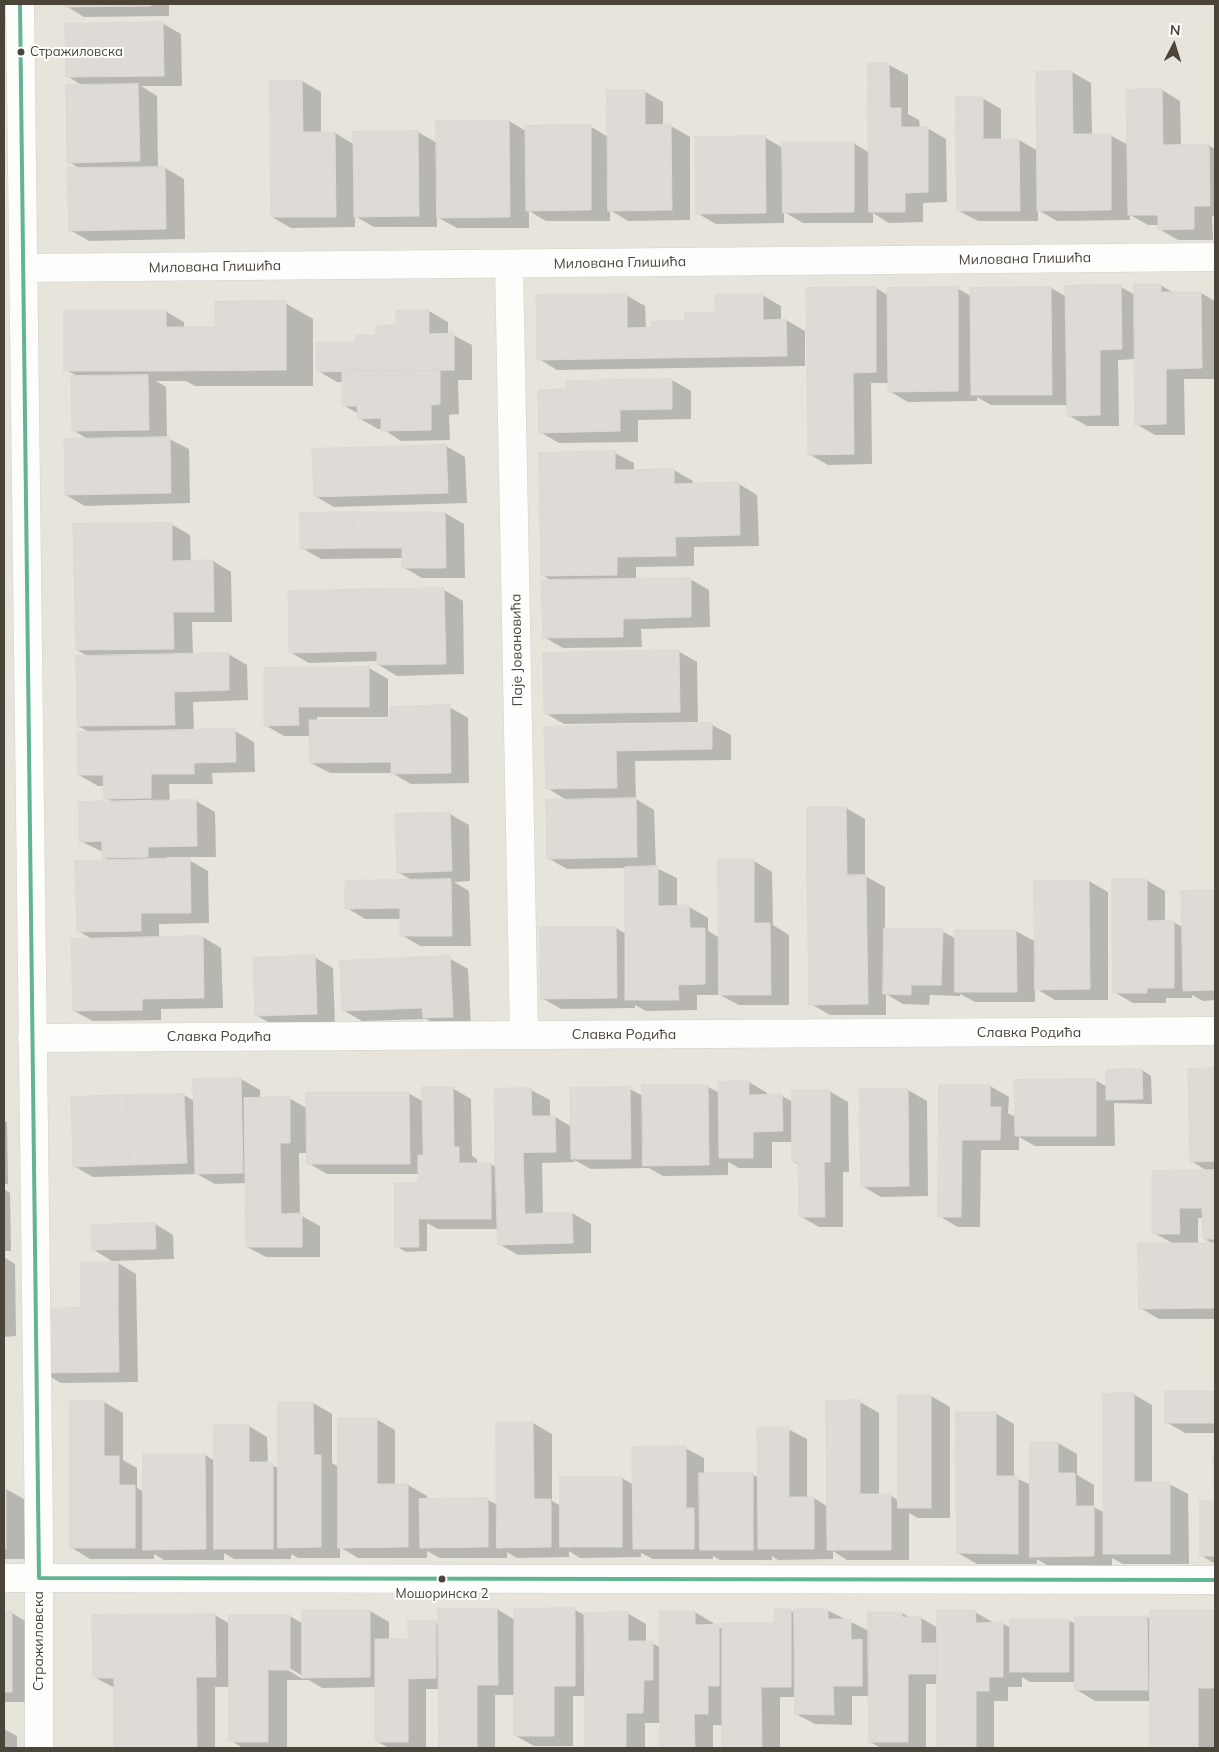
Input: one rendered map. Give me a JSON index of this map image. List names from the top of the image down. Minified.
{"streets":{"street":["Милована Глишића","Паје Јовановића","Славка Родића","Стражиловска"]},"crossings":[["Милована Глишића","Паје Јовановића"],["Милована Глишића","Стражиловска"],["Паје Јовановића","Славка Родића"],["Славка Родића","Стражиловска"]],"places":["Стражиловска","Мошоринска 2"],"north":"top"}
